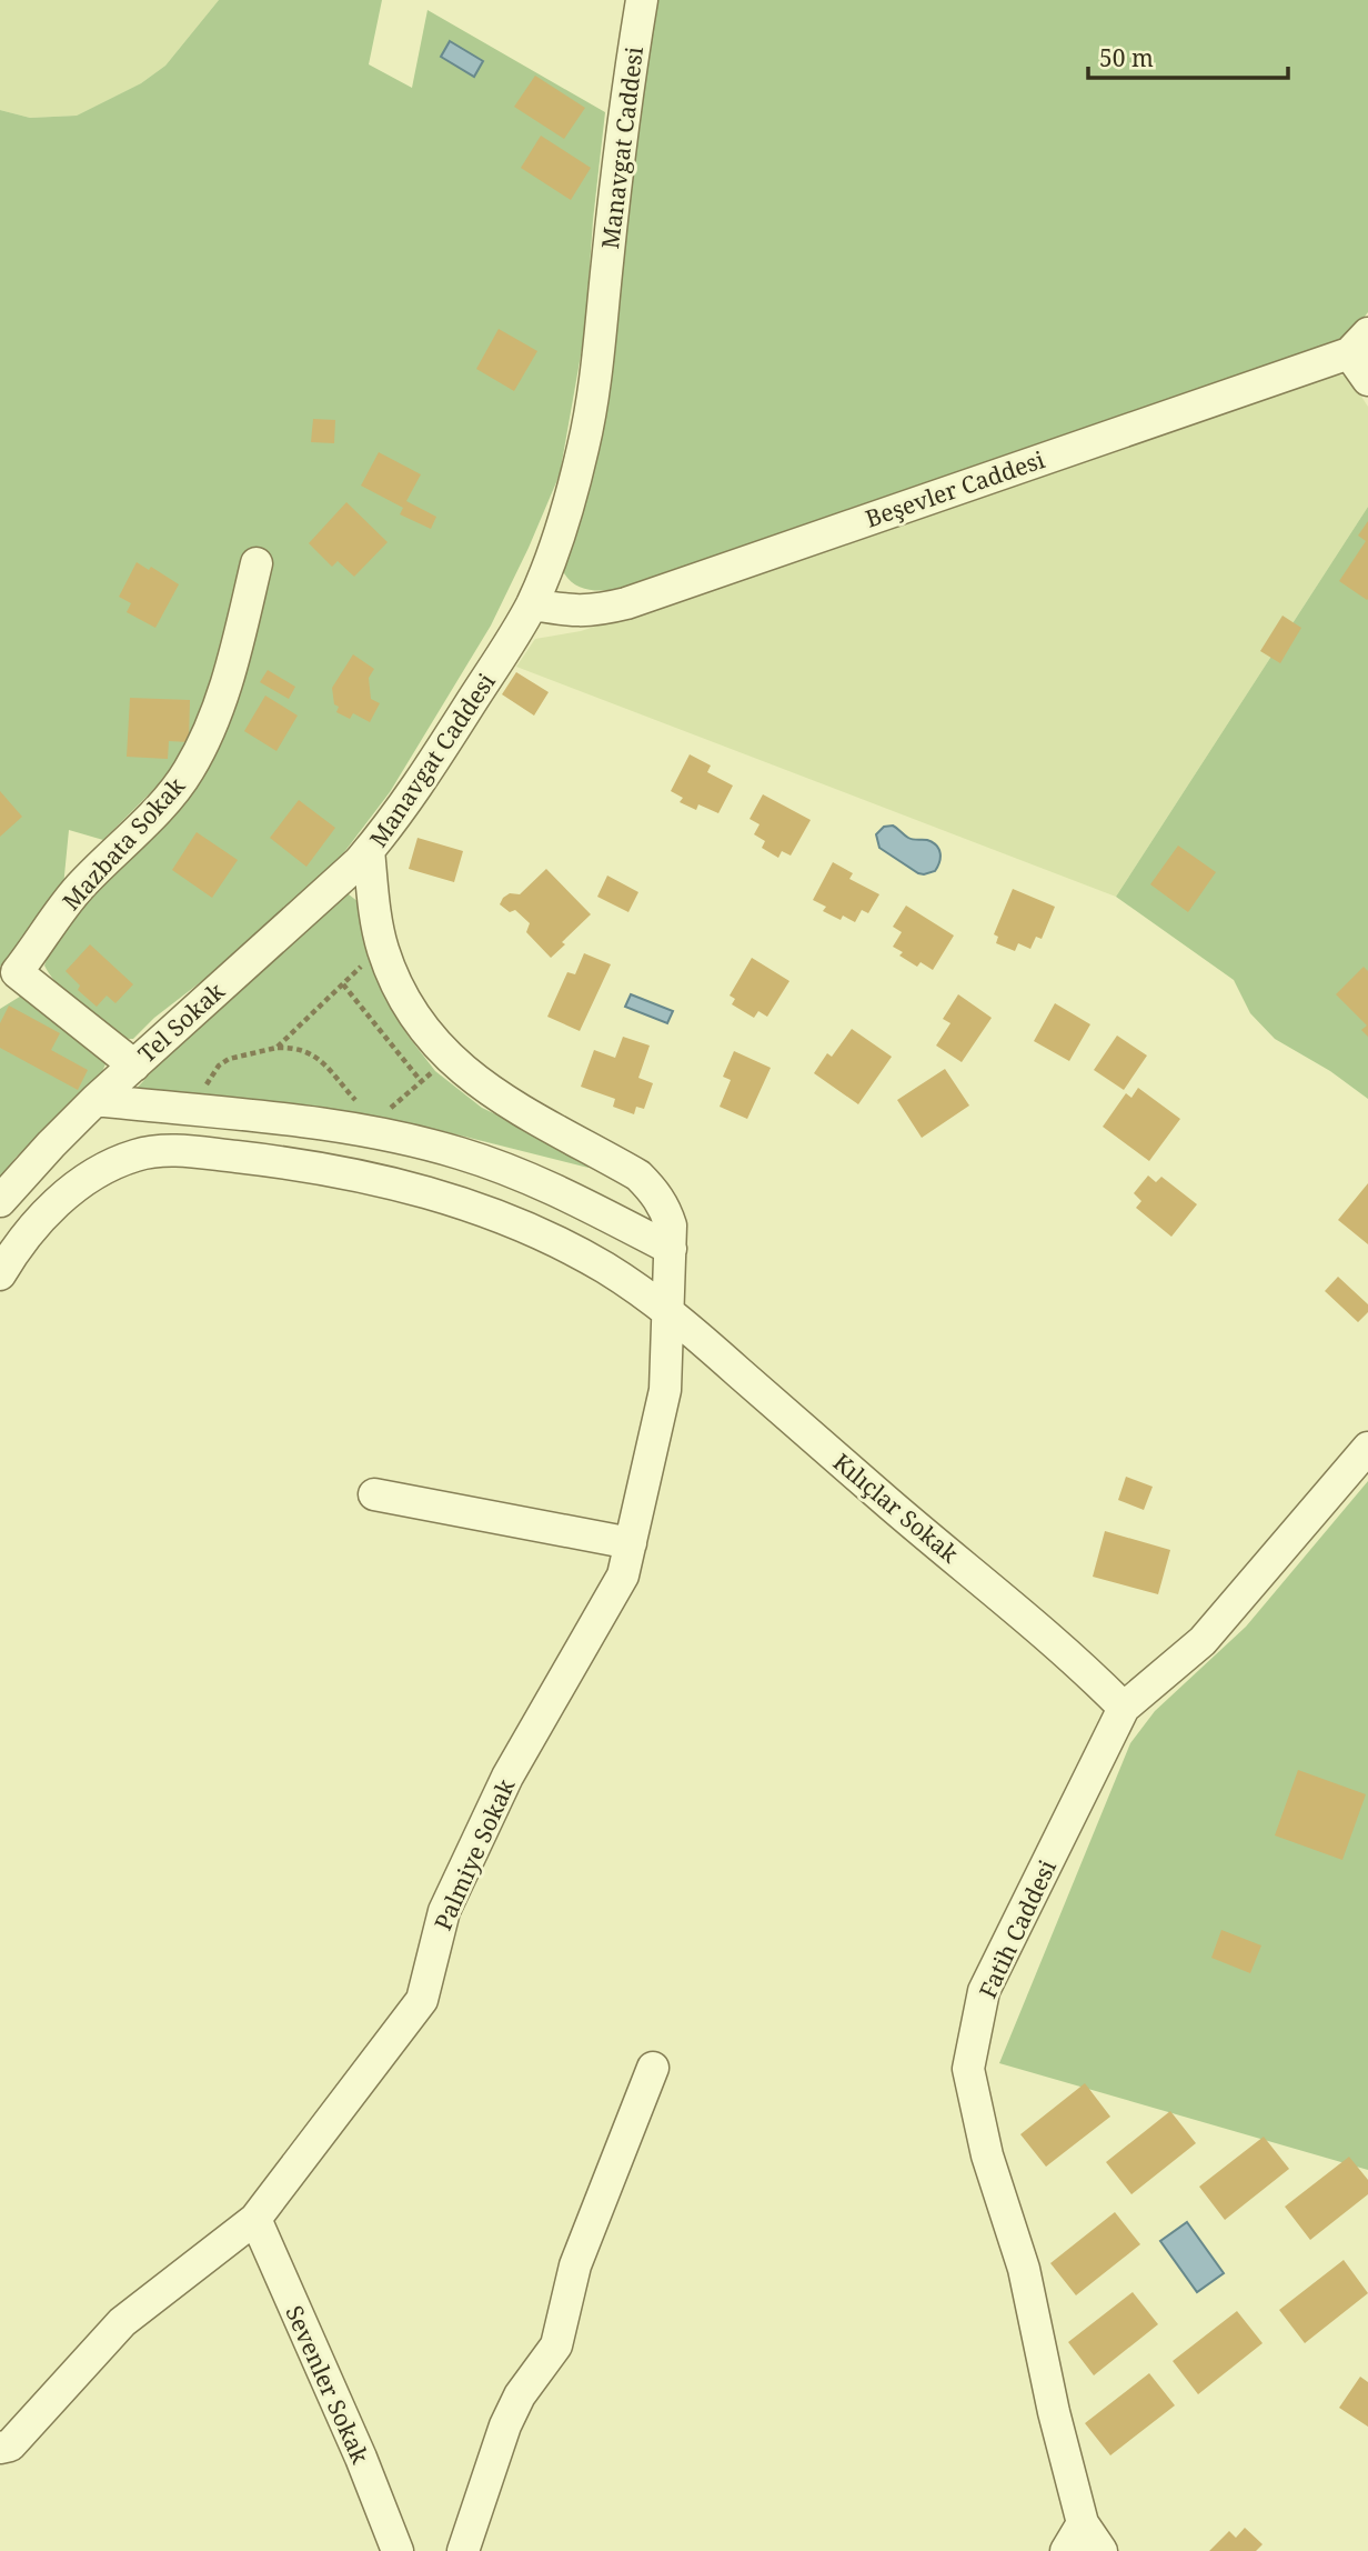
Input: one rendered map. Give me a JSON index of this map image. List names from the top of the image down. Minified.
{"streets":{"street":["Manavgat Caddesi","Beşevler Caddesi","Mazbata Sokak","Tel Sokak","Kılıçlar Sokak","Palmiye Sokak","Fatih Caddesi","Sevenler Sokak"]},"crossings":[["Manavgat Caddesi","Beşevler Caddesi"],["Manavgat Caddesi","Tel Sokak"],["Manavgat Caddesi","Kılıçlar Sokak"],["Manavgat Caddesi","Palmiye Sokak"],["Mazbata Sokak","Tel Sokak"],["Kılıçlar Sokak","Palmiye Sokak"],["Kılıçlar Sokak","Fatih Caddesi"],["Palmiye Sokak","Sevenler Sokak"]],"scale_bar":"50 m"}
